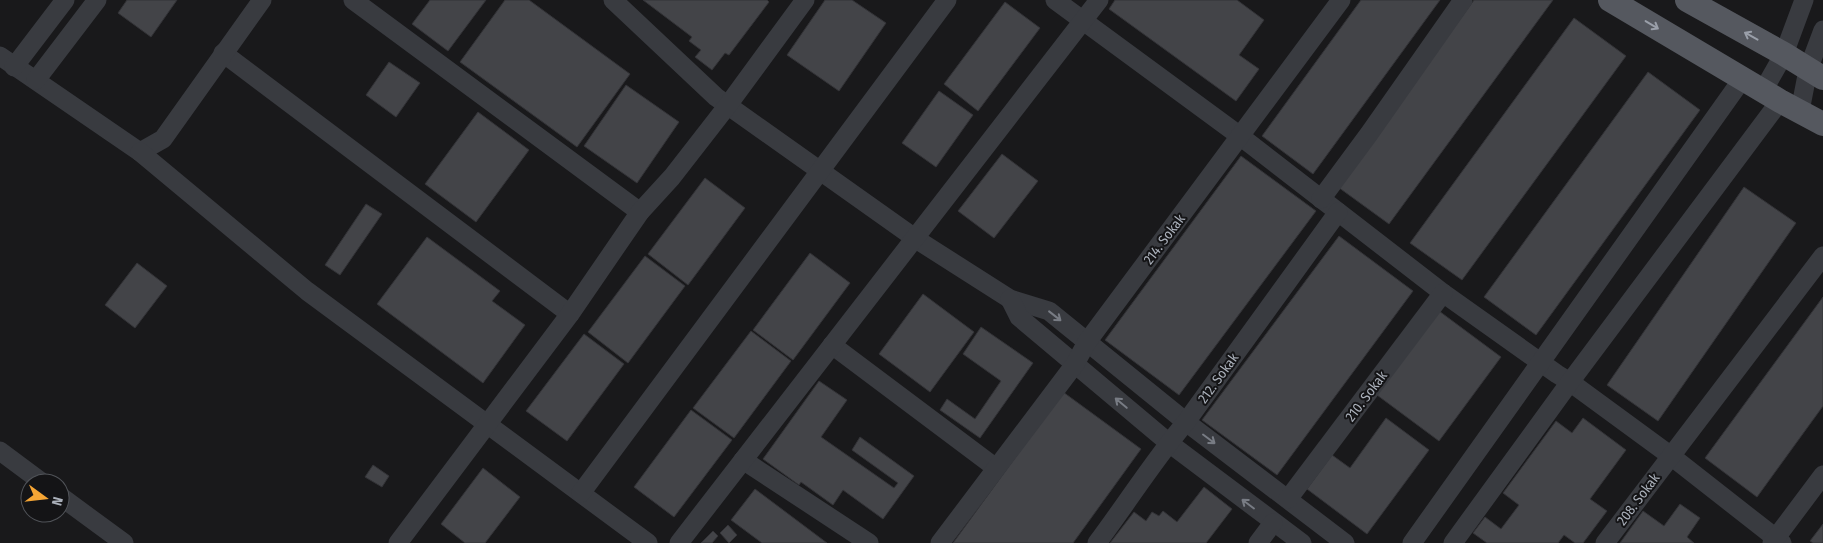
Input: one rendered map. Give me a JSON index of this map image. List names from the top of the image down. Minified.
{"streets":{"street":["214. Sokak","212. Sokak","210. Sokak","208. Sokak"]},"north":"right"}
